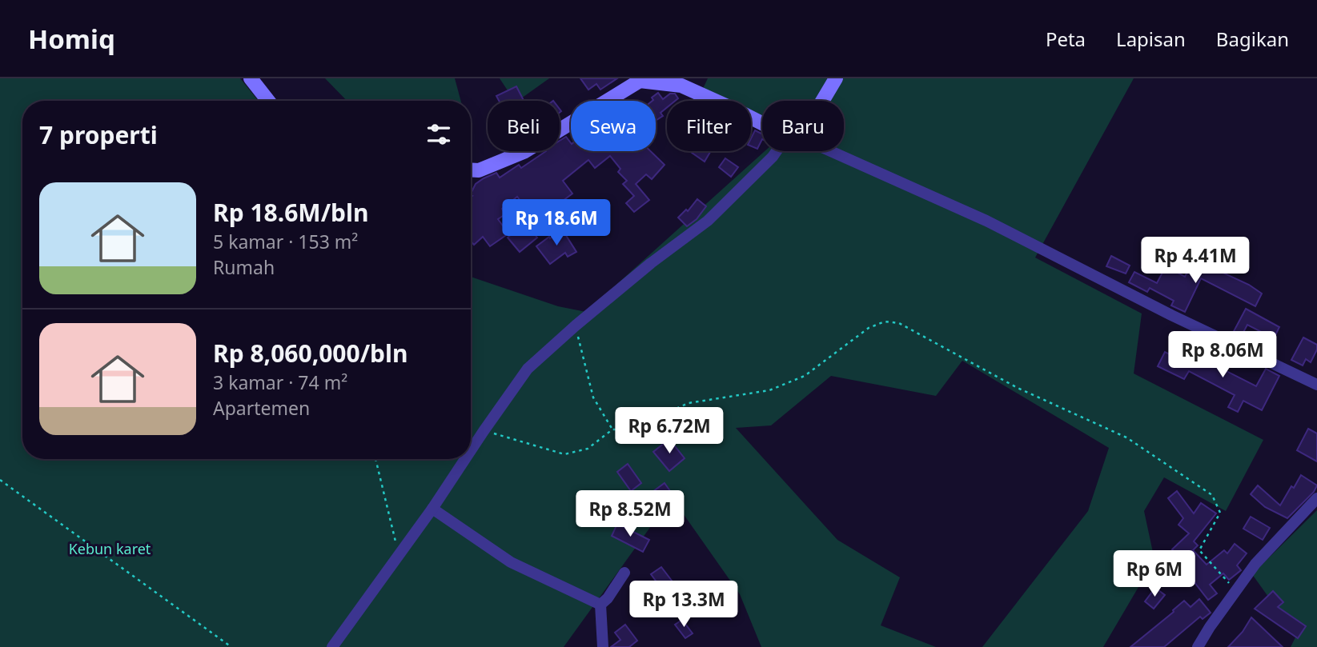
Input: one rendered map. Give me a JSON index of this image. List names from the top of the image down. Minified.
{"parks":["Kebun karet"],"page":{"header":"Homiq","nav":["Peta","Lapisan","Bagikan"],"chip":["Beli","Sewa","Filter","Baru"],"heading":"7 properti","list":[{"name":"Rp 18.6M/bln","note":"5 kamar · 153 m² · Rumah"},{"name":"Rp 8,060,000/bln","note":"3 kamar · 74 m² · Apartemen"}],"price":["Rp 18.6M","Rp 4.41M","Rp 8.06M","Rp 6.72M","Rp 8.52M","Rp 6M","Rp 13.3M"]}}
